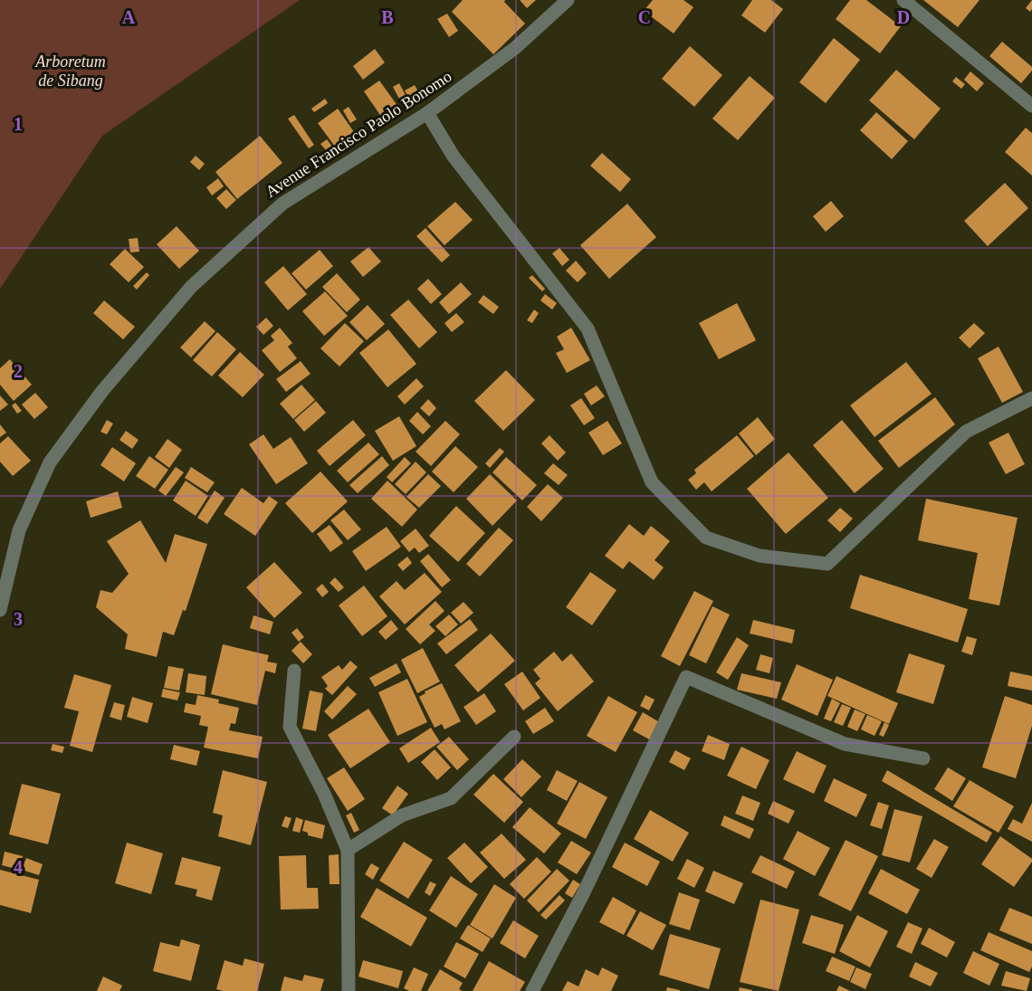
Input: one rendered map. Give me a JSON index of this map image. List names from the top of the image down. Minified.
{"streets":{"street":["Avenue Francisco Paolo Bonomo"]},"parks":["Arboretum de Sibang"],"grid":{"columns":["A","B","C","D"],"rows":["1","2","3","4"]}}
